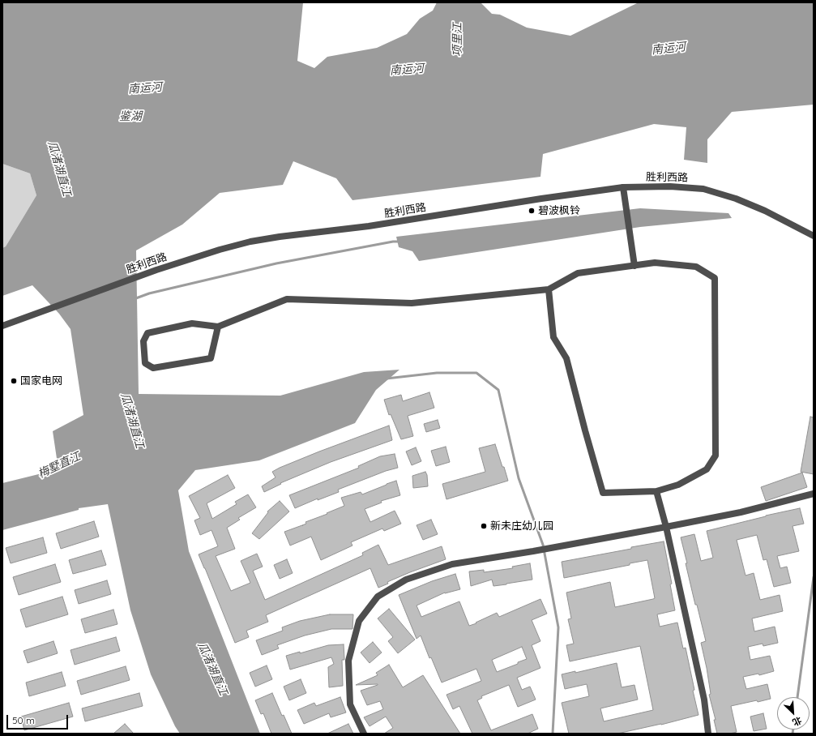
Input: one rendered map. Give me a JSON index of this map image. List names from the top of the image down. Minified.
{"streets":{"street":["胜利西路"]},"water":["项里江","南运河","鉴湖","瓜渚湖直江","梅墅直江"],"places":["碧波枫铃","国家电网","新未庄幼儿园"],"scale_bar":"50 m","north":"bottom right"}
